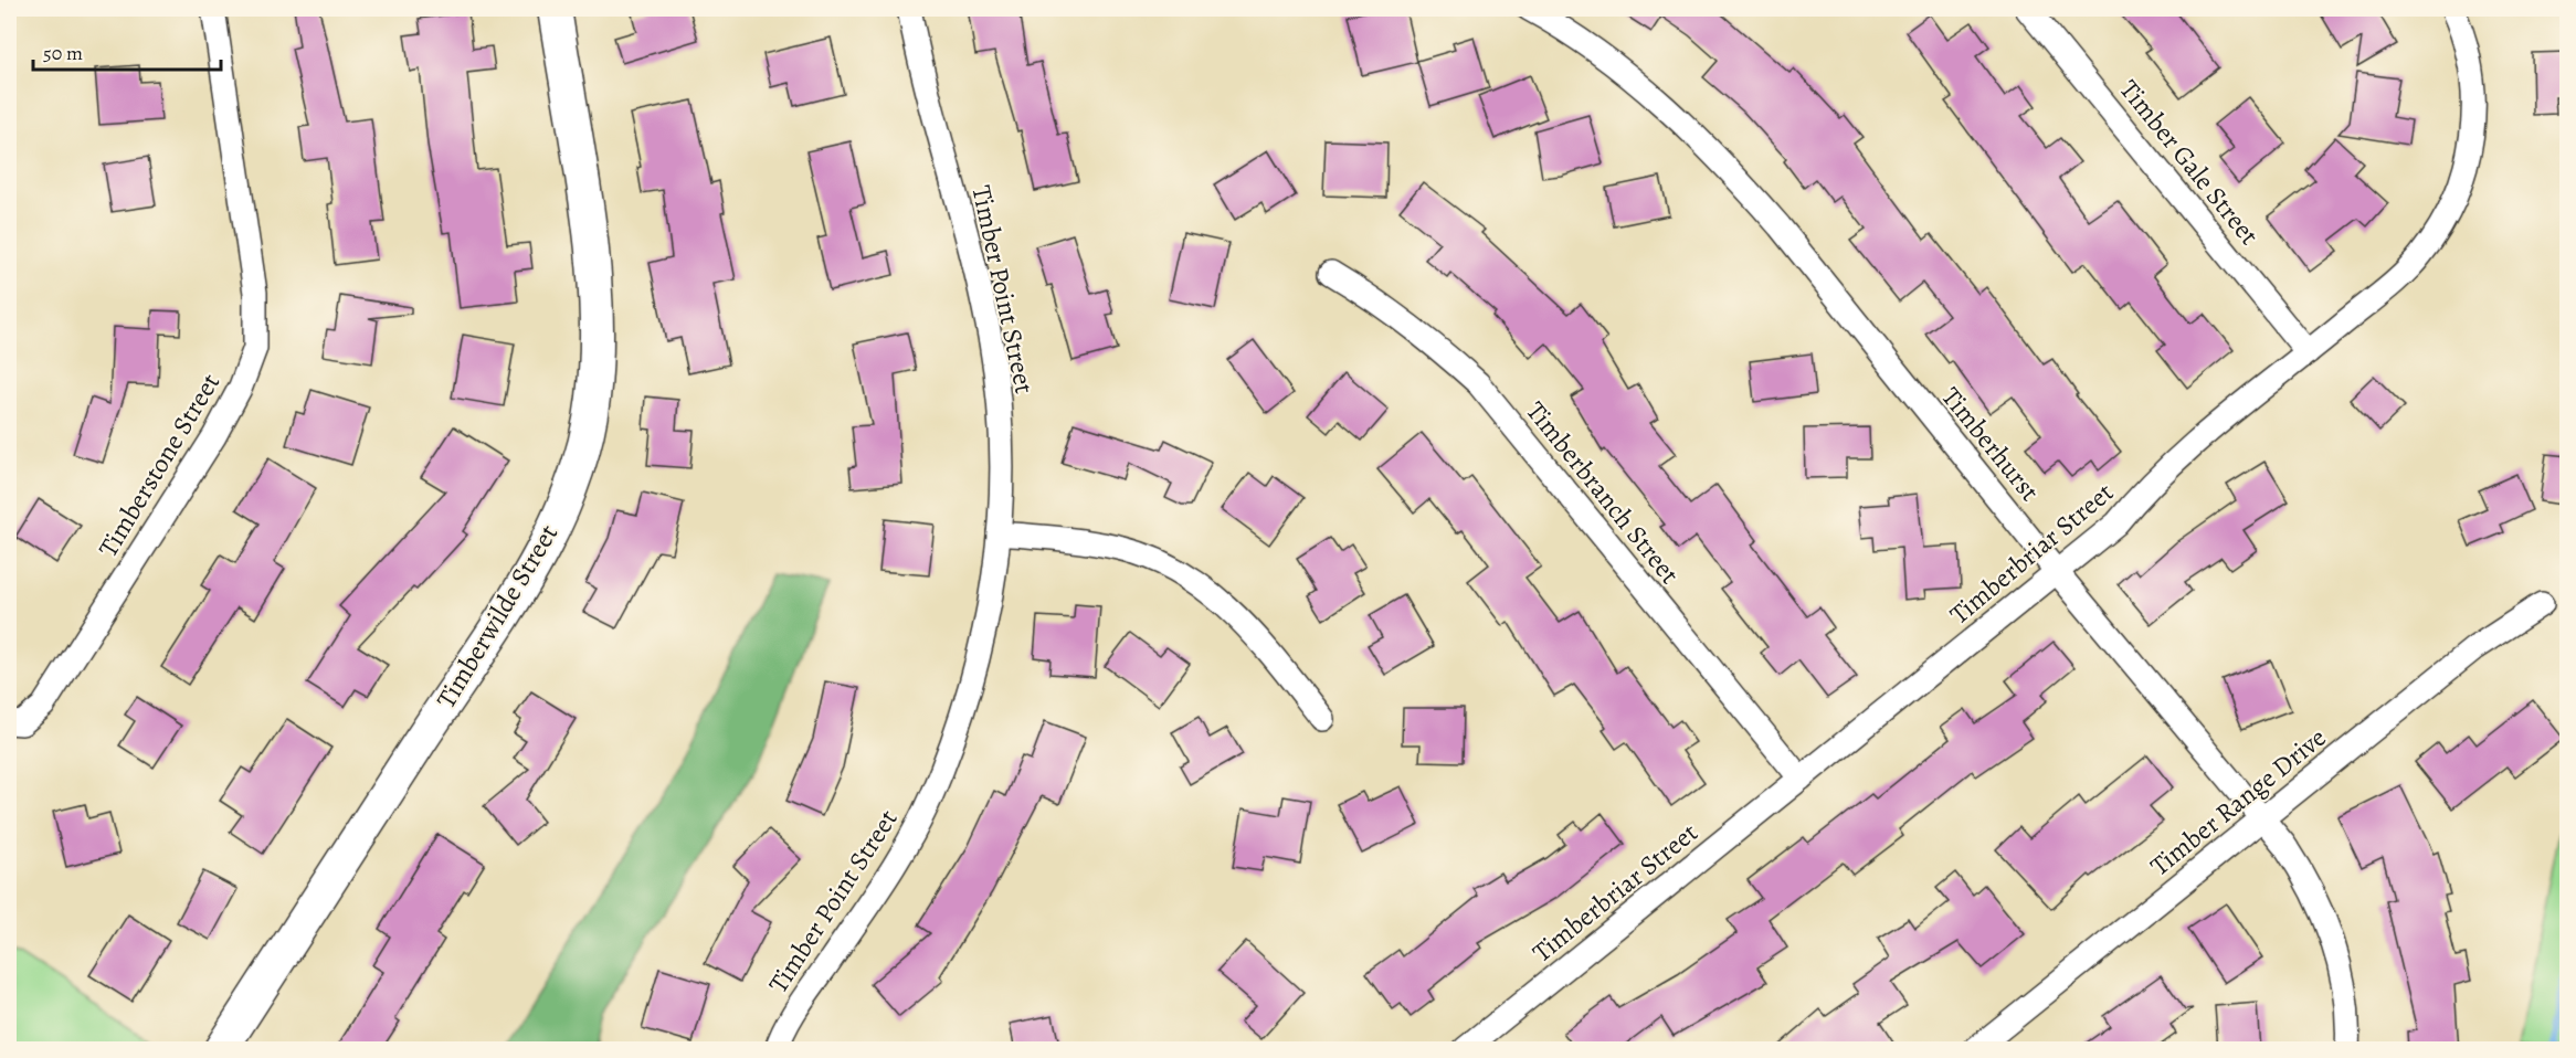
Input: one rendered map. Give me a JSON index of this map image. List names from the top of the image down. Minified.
{"streets":{"street":["Timber Gale Street","Timber Point Street","Timberhurst","Timberstone Street","Timberbranch Street","Timberbriar Street","Timberwilde Street","Timber Range Drive"]},"crossings":[["Timber Gale Street","Timberbriar Street"],["Timberhurst","Timberbriar Street"],["Timberhurst","Timber Range Drive"],["Timberbranch Street","Timberbriar Street"]],"scale_bar":"50 m"}
